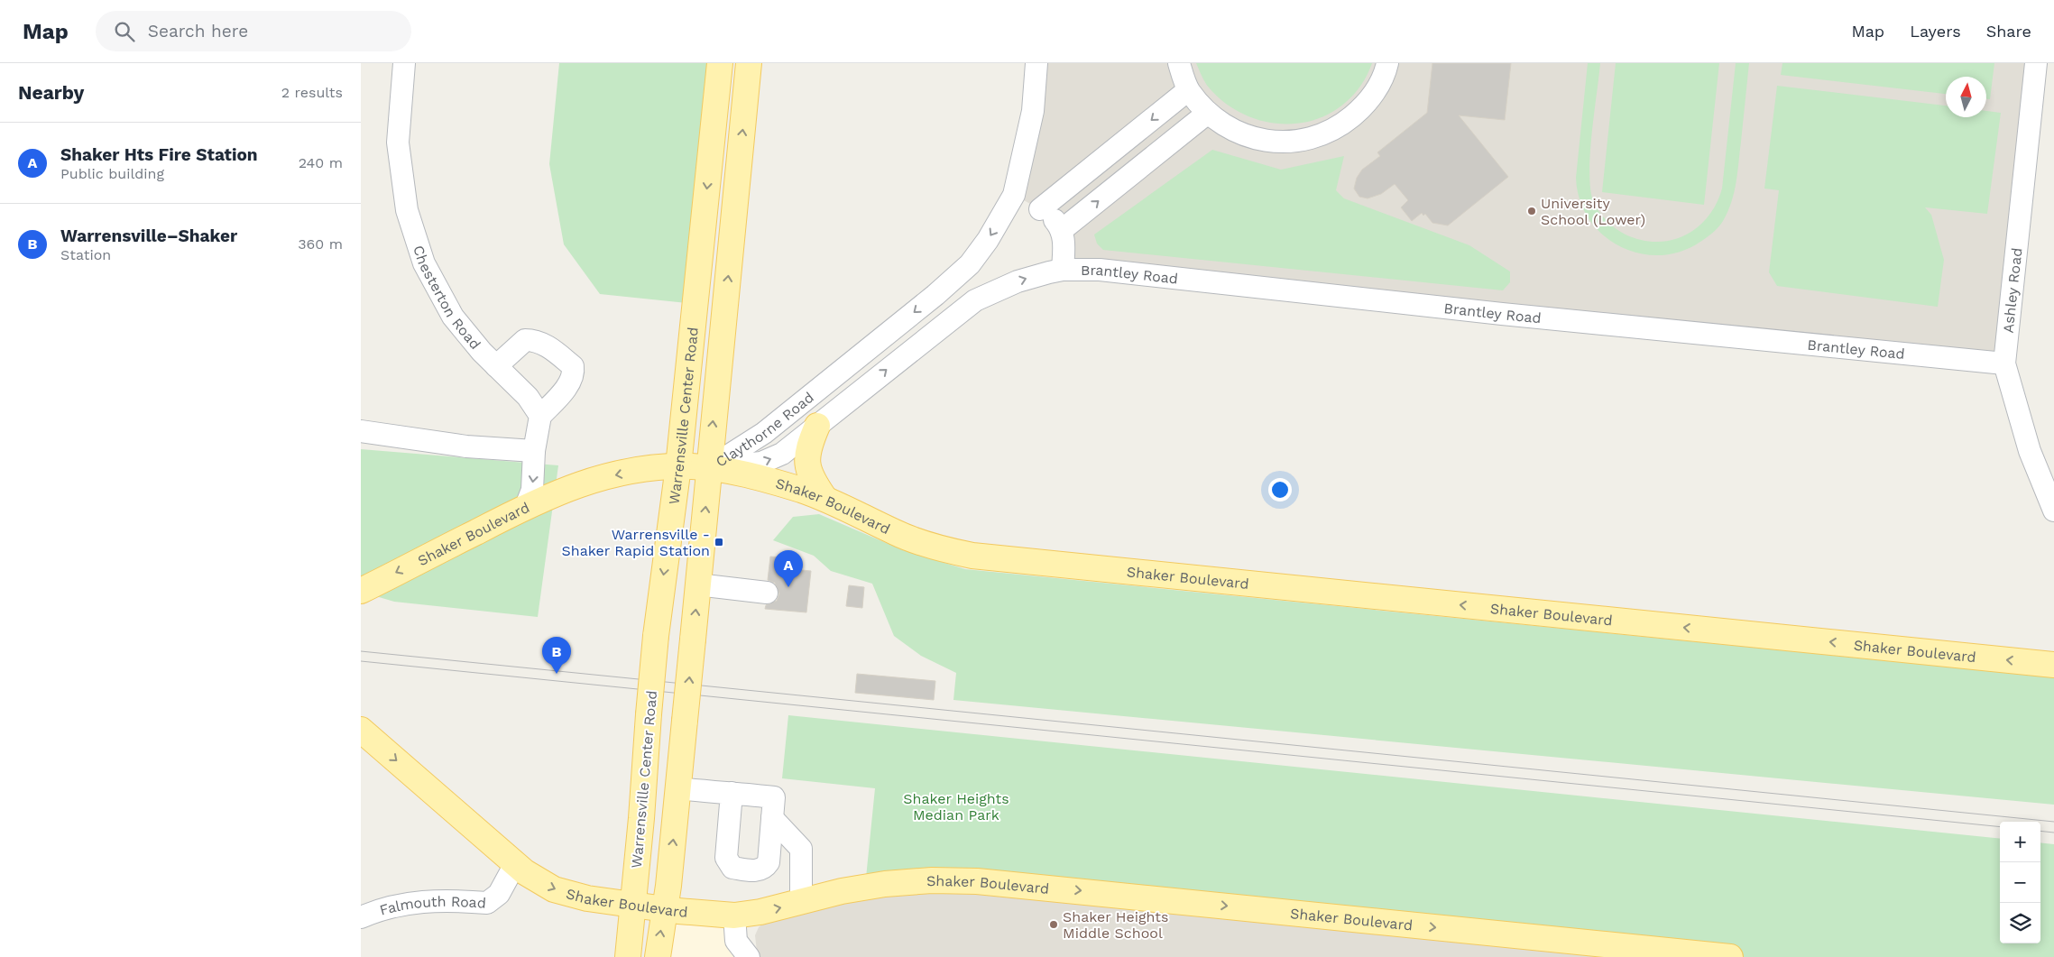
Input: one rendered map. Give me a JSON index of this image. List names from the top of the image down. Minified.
{"streets":{"main road":["Warrensville Center Road","Shaker Boulevard"],"street":["Brantley Road","Ashley Road","Chesterton Road","Claythorne Road","Falmouth Road"]},"crossings":[["Brantley Road","Ashley Road"],["Brantley Road","Claythorne Road"],["Warrensville Center Road","Claythorne Road"],["Warrensville Center Road","Shaker Boulevard"],["Claythorne Road","Shaker Boulevard"],["Shaker Boulevard","Falmouth Road"]],"parks":["Shaker Heights Median Park"],"places":{"other":["University School (Lower)","Shaker Heights Middle School"],"transit":["Warrensville - Shaker Rapid Station"]},"north":"top","page":{"header":"Map","search":"Search here","nav":["Map","Layers","Share"],"heading":["Nearby","2 results"],"list":[{"mark":"A","name":"Shaker Hts Fire Station","note":"Public building","value":"240 m"},{"mark":"B","name":"Warrensville–Shaker","note":"Station","value":"360 m"}],"pins":["A","B"],"map_buttons":["+","−"]}}
